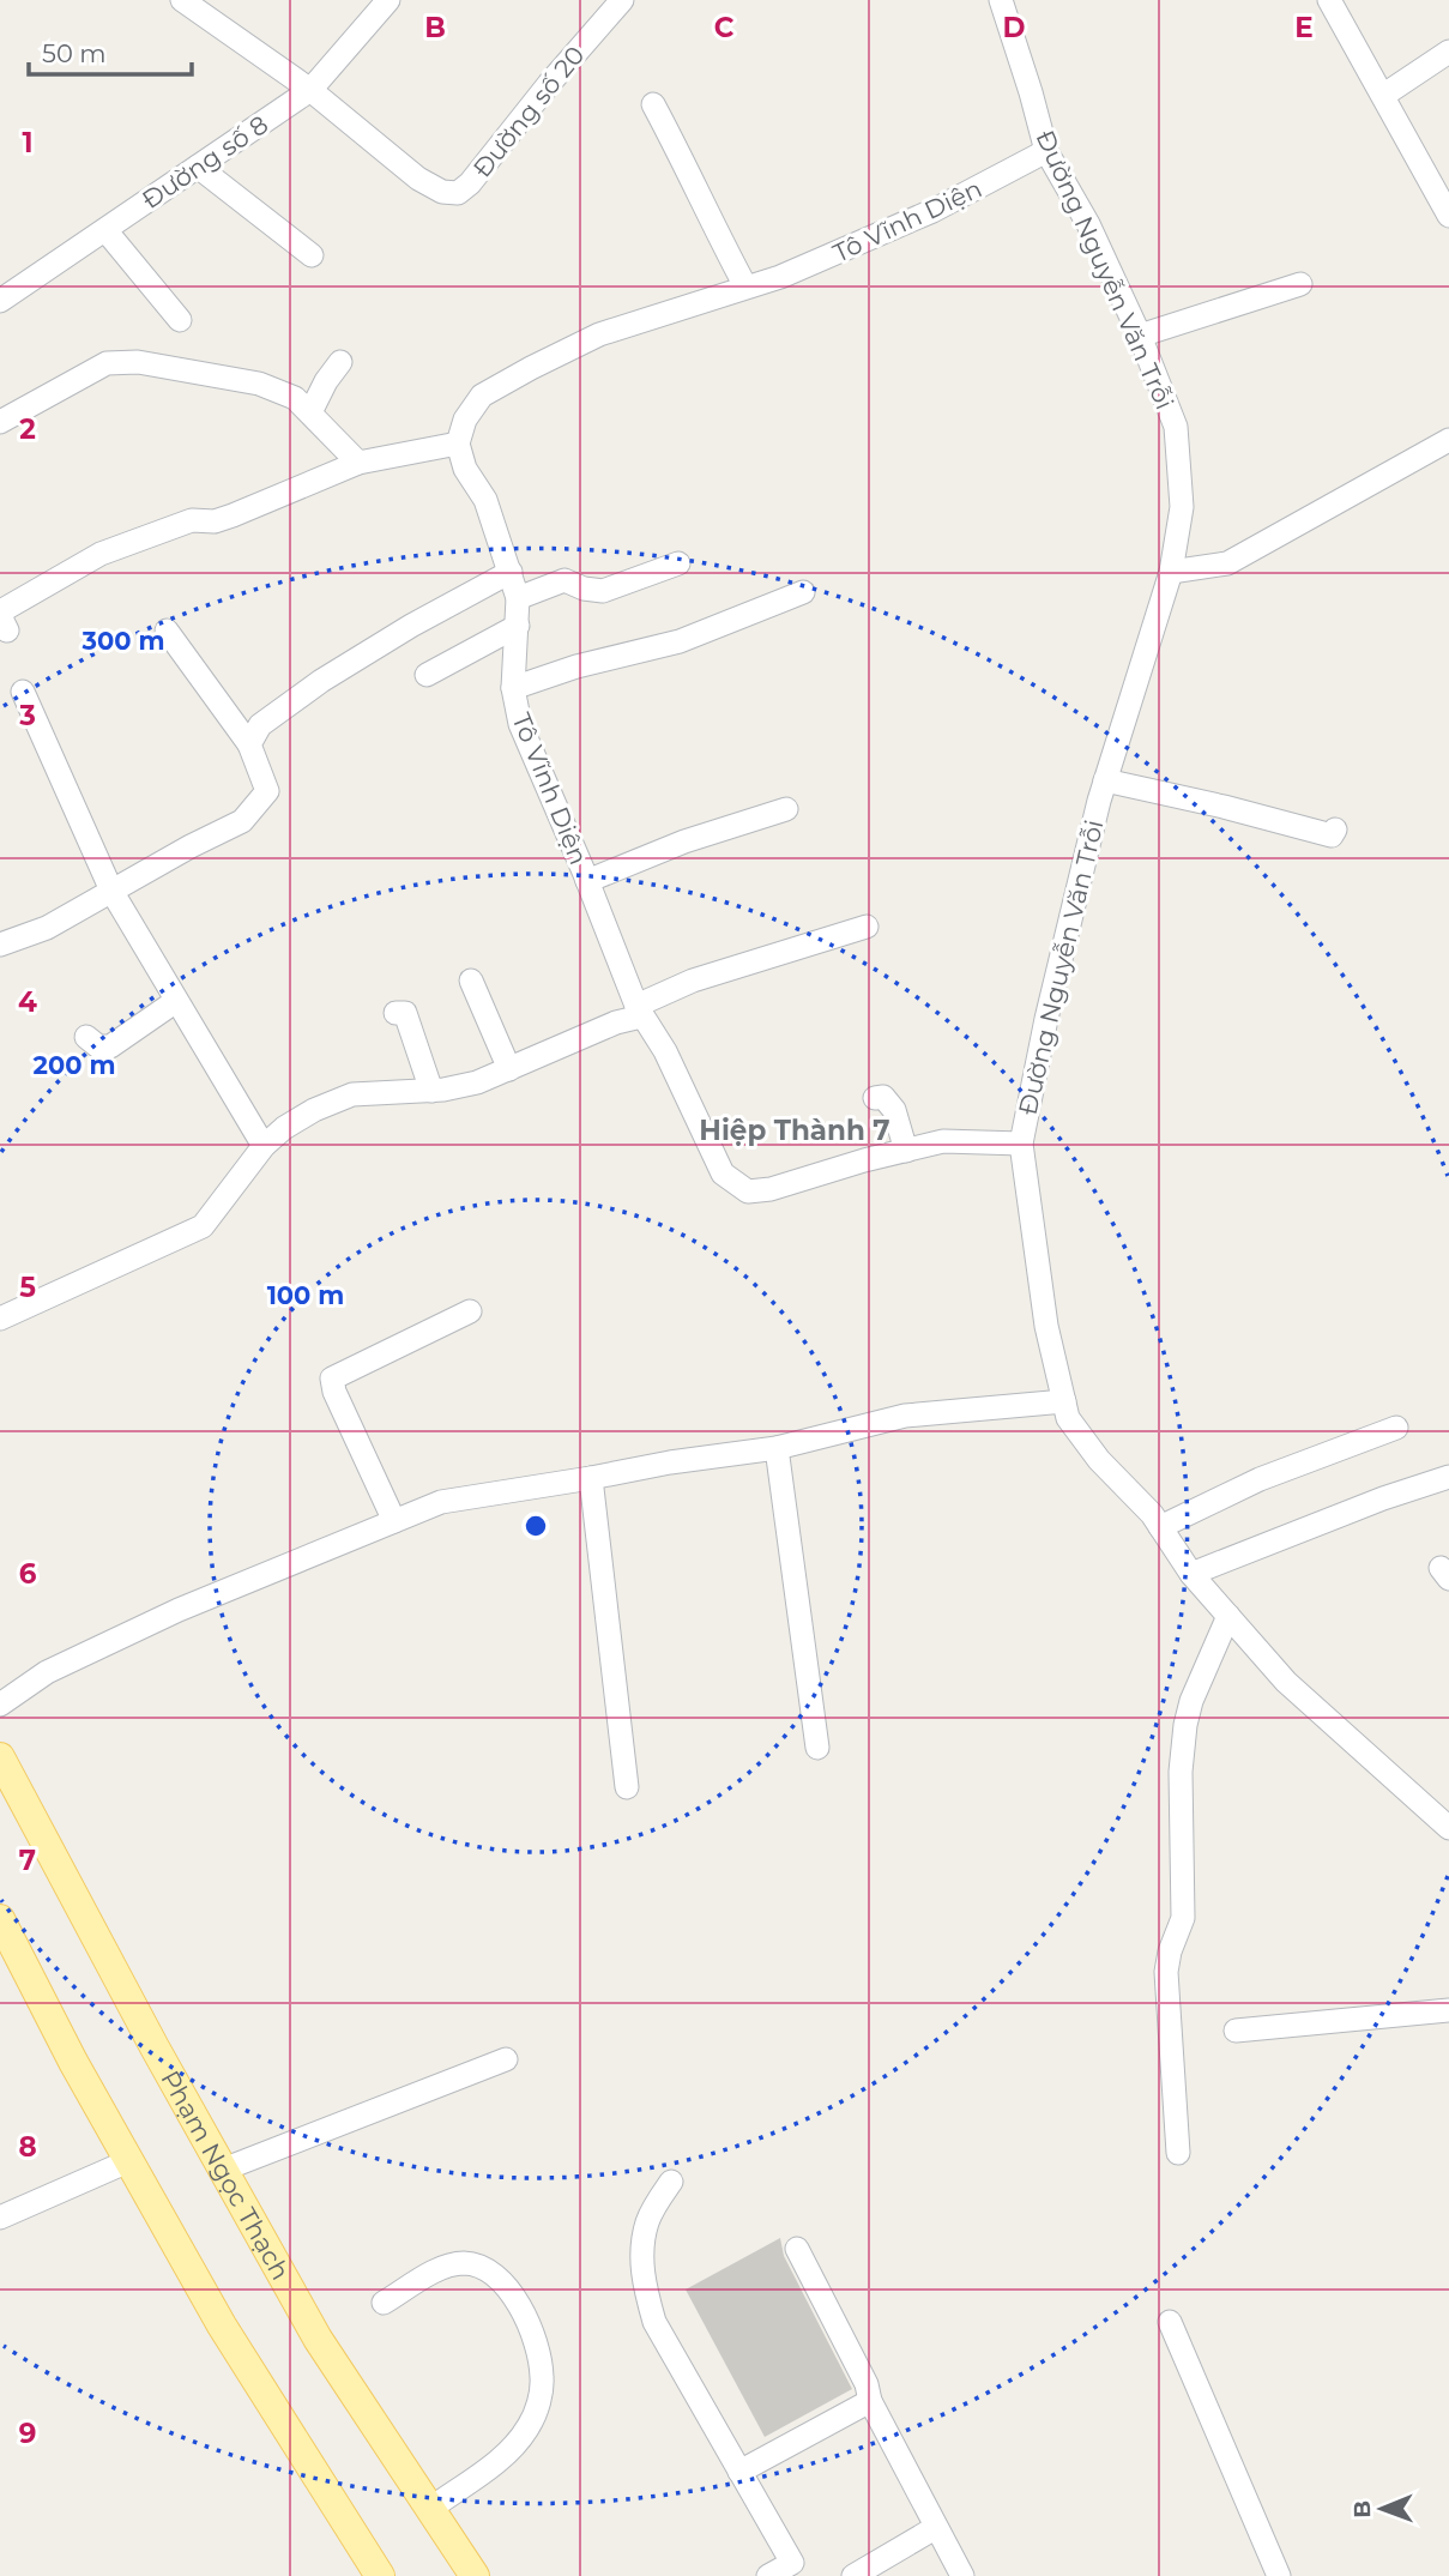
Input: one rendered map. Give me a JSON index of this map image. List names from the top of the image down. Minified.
{"streets":{"main road":["Phạm Ngọc Thạch"],"street":["Đường số 20","Đường số 8","Tô Vĩnh Diện","Đường Nguyễn Văn Trỗi"]},"crossings":[["Đường số 20","Đường số 8"],["Tô Vĩnh Diện","Đường Nguyễn Văn Trỗi"]],"districts":["Hiệp Thành 7"],"scale_bar":"50 m","north":"left","grid":{"columns":["B","C","D","E"],"rows":["1","2","3","4","5","6","7","8","9"]},"rings":["300 m","200 m","100 m"]}
